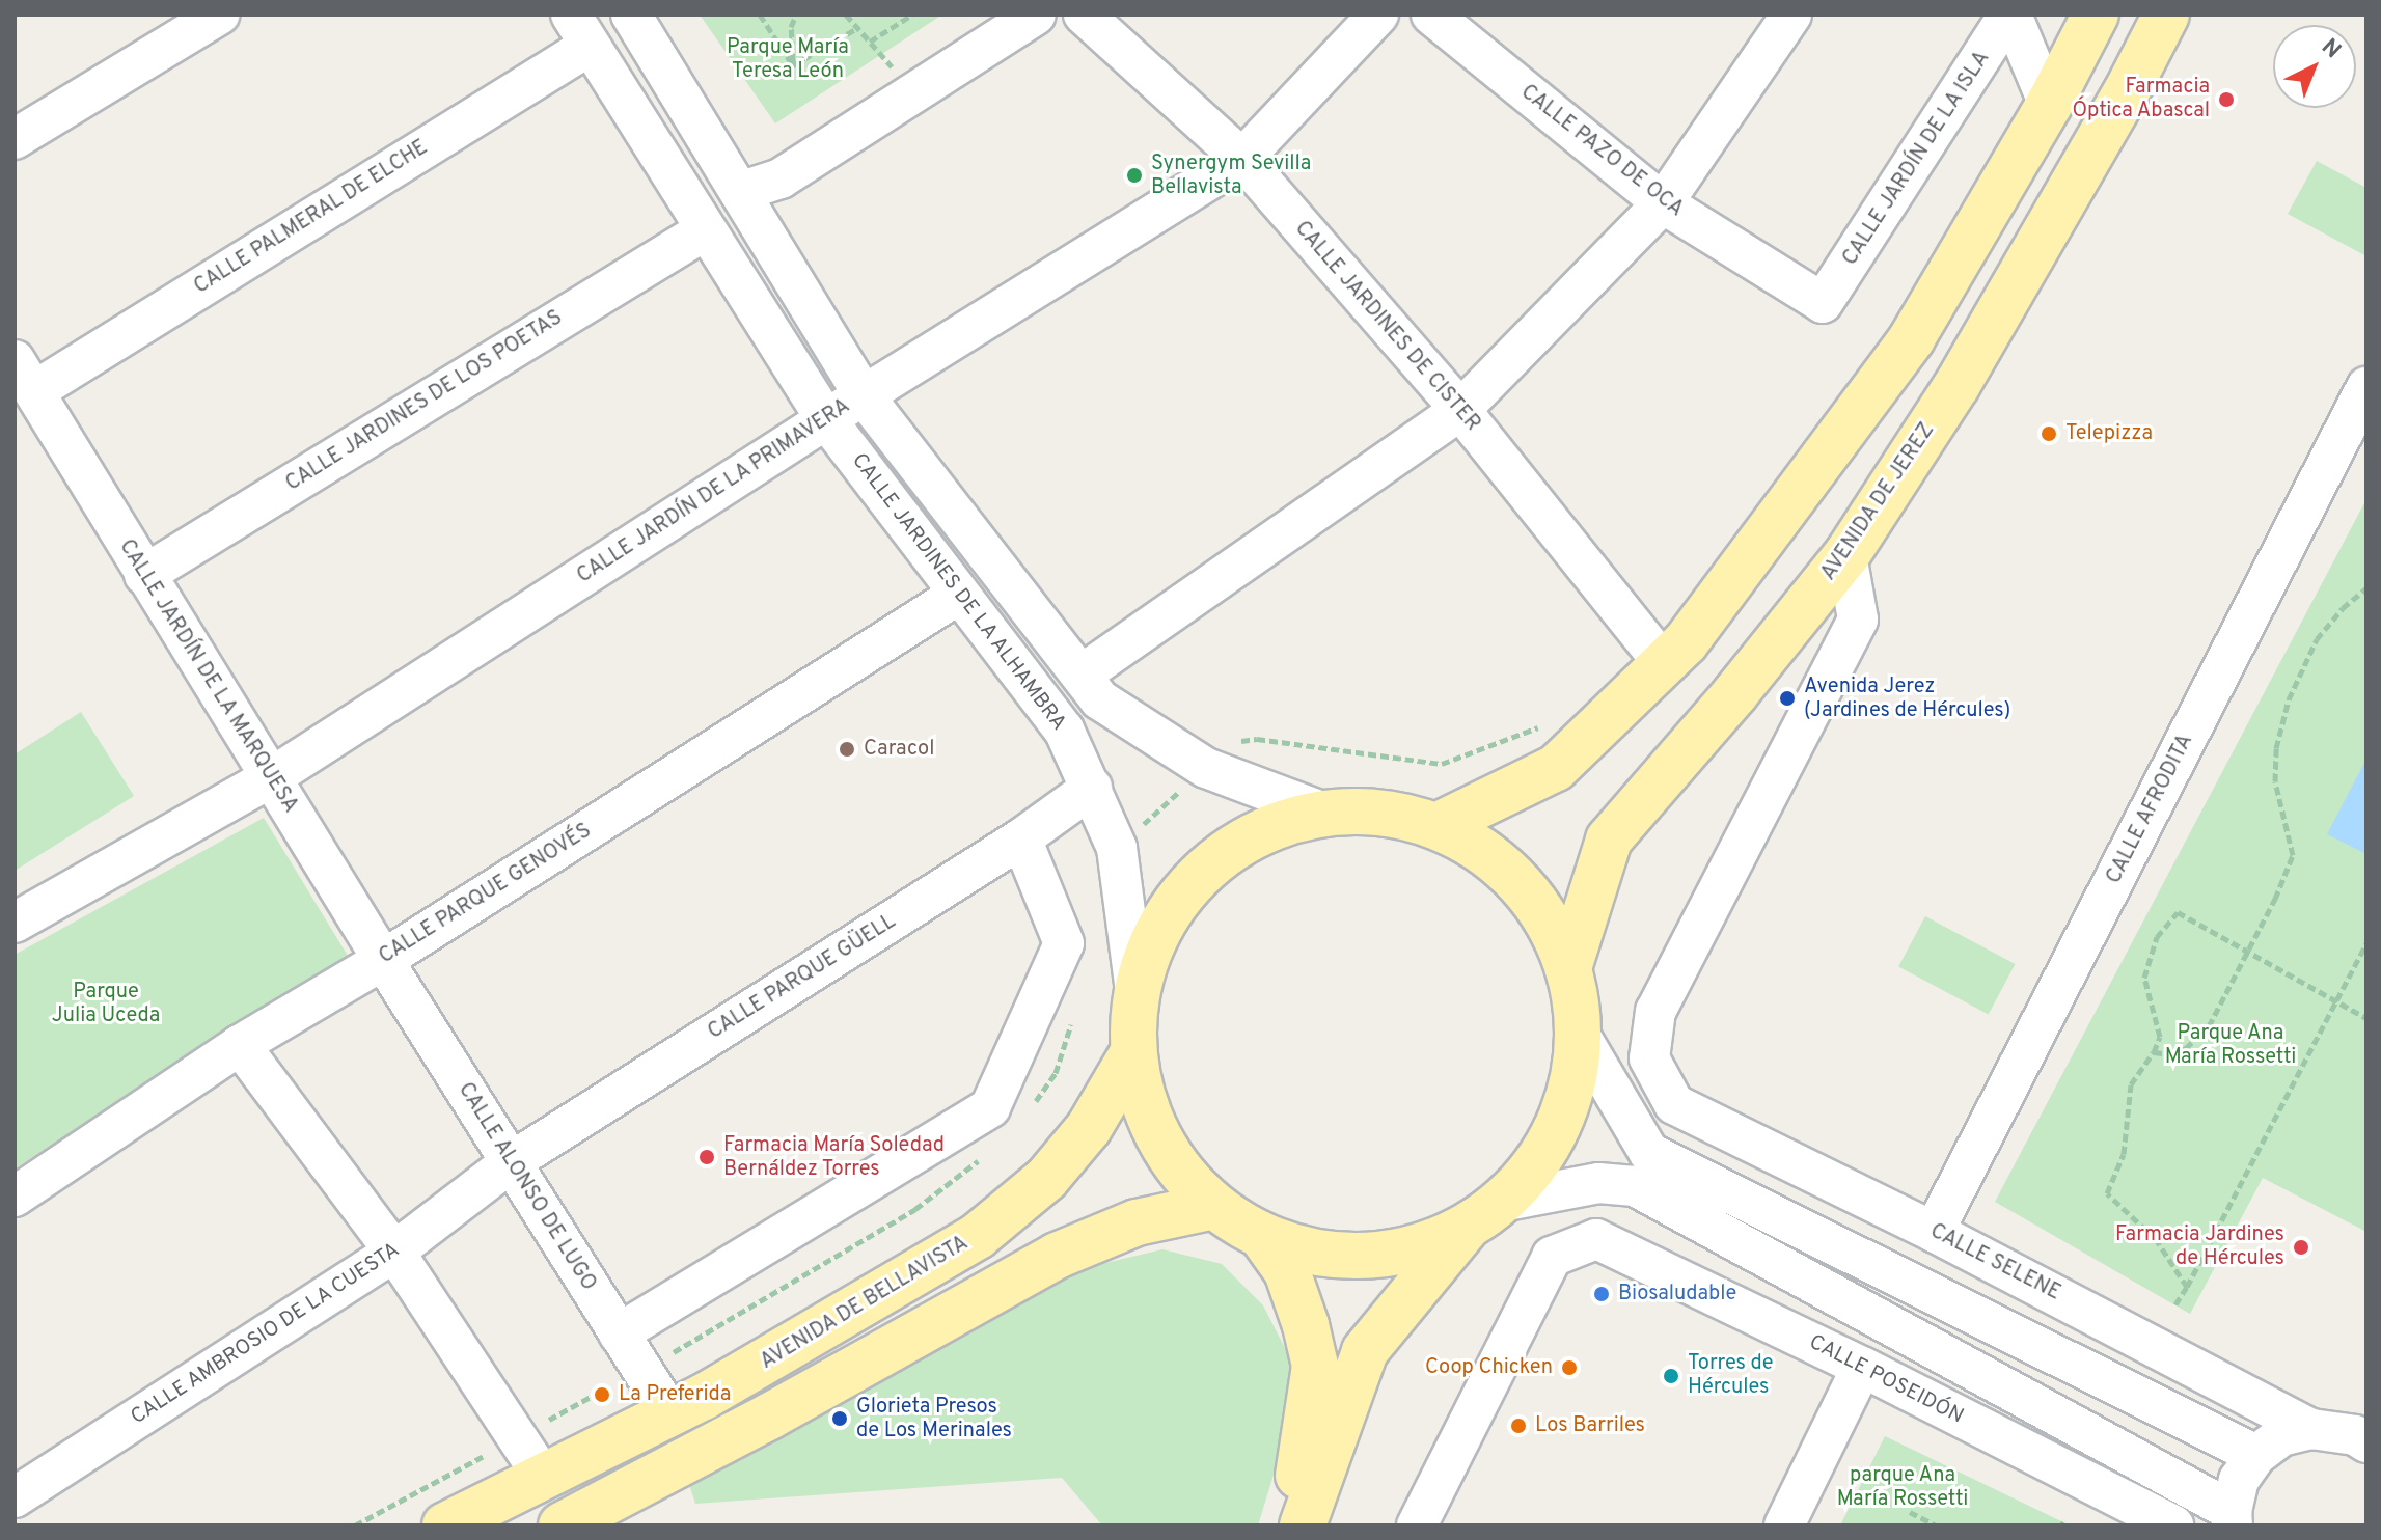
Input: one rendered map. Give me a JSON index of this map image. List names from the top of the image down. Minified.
{"streets":{"main road":["AVENIDA DE JEREZ","AVENIDA DE BELLAVISTA"],"street":["CALLE PAZO DE OCA","CALLE JARDÍN DE LA ISLA","CALLE PALMERAL DE ELCHE","CALLE JARDINES DE CISTER","CALLE JARDINES DE LOS POETAS","CALLE JARDÍN DE LA PRIMAVERA","CALLE JARDINES DE LA ALHAMBRA","CALLE JARDÍN DE LA MARQUESA","CALLE AFRODITA","CALLE PARQUE GENOVÉS","CALLE PARQUE GÜELL","CALLE ALONSO DE LUGO","CALLE SELENE","CALLE AMBROSIO DE LA CUESTA","CALLE POSEIDÓN"]},"crossings":[["CALLE PAZO DE OCA","CALLE JARDÍN DE LA ISLA"],["CALLE PALMERAL DE ELCHE","CALLE JARDINES DE LA ALHAMBRA"],["CALLE PALMERAL DE ELCHE","CALLE JARDÍN DE LA MARQUESA"],["CALLE JARDINES DE CISTER","CALLE JARDÍN DE LA PRIMAVERA"],["CALLE JARDINES DE LOS POETAS","CALLE JARDINES DE LA ALHAMBRA"],["CALLE JARDINES DE LOS POETAS","CALLE JARDÍN DE LA MARQUESA"],["CALLE JARDÍN DE LA PRIMAVERA","CALLE JARDINES DE LA ALHAMBRA"],["CALLE JARDÍN DE LA PRIMAVERA","CALLE JARDÍN DE LA MARQUESA"],["AVENIDA DE JEREZ","CALLE SELENE"],["CALLE JARDINES DE LA ALHAMBRA","CALLE PARQUE GENOVÉS"],["CALLE JARDINES DE LA ALHAMBRA","CALLE PARQUE GÜELL"],["CALLE JARDÍN DE LA MARQUESA","CALLE PARQUE GENOVÉS"],["CALLE JARDÍN DE LA MARQUESA","CALLE ALONSO DE LUGO"],["CALLE AFRODITA","CALLE SELENE"],["CALLE PARQUE GENOVÉS","CALLE ALONSO DE LUGO"],["CALLE PARQUE GÜELL","CALLE ALONSO DE LUGO"],["CALLE PARQUE GÜELL","CALLE AMBROSIO DE LA CUESTA"],["CALLE ALONSO DE LUGO","AVENIDA DE BELLAVISTA"],["CALLE ALONSO DE LUGO","CALLE AMBROSIO DE LA CUESTA"]],"parks":["Parque María Teresa León","Parque Julia Uceda","Parque Ana María Rossetti","parque Ana María Rossetti"],"places":["Farmacia Óptica Abascal","Synergym Sevilla Bellavista","Telepizza","Avenida Jerez (Jardines de Hércules)","Caracol","Farmacia María Soledad Bernáldez Torres","Farmacia Jardines de Hércules","Biosaludable","Coop Chicken","Torres de Hércules","La Preferida","Glorieta Presos de Los Merinales","Los Barriles"],"north":"top right"}
